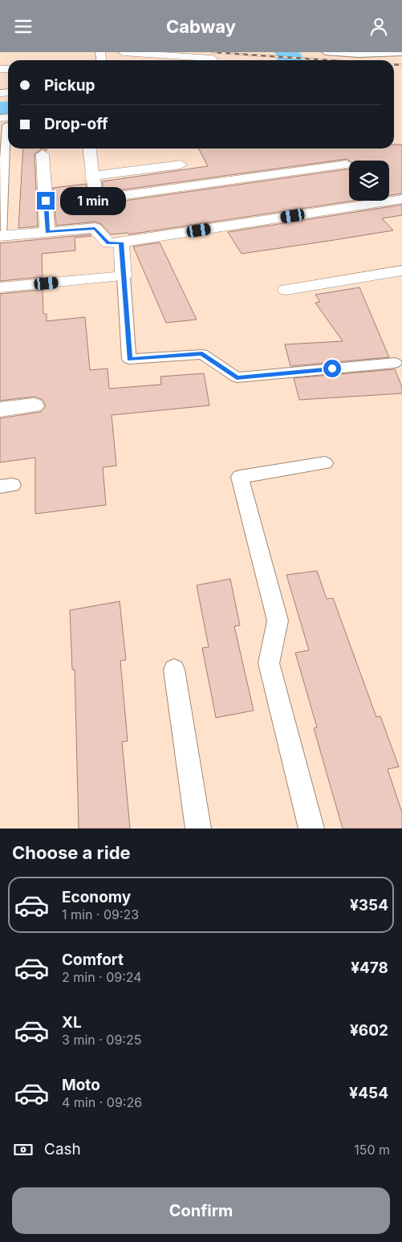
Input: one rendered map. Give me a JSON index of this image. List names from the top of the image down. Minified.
{"page":{"header":"Cabway","banner":["Pickup","Drop-off"],"bubble":"1 min","heading":"Choose a ride","list":[{"name":"Economy","note":"1 min · 09:23","value":"¥354"},{"name":"Comfort","note":"2 min · 09:24","value":"¥478"},{"name":"XL","note":"3 min · 09:25","value":"¥602"},{"name":"Moto","note":"4 min · 09:26","value":"¥454"}],"pay":["Cash","150 m"],"buttons":"Confirm"}}
